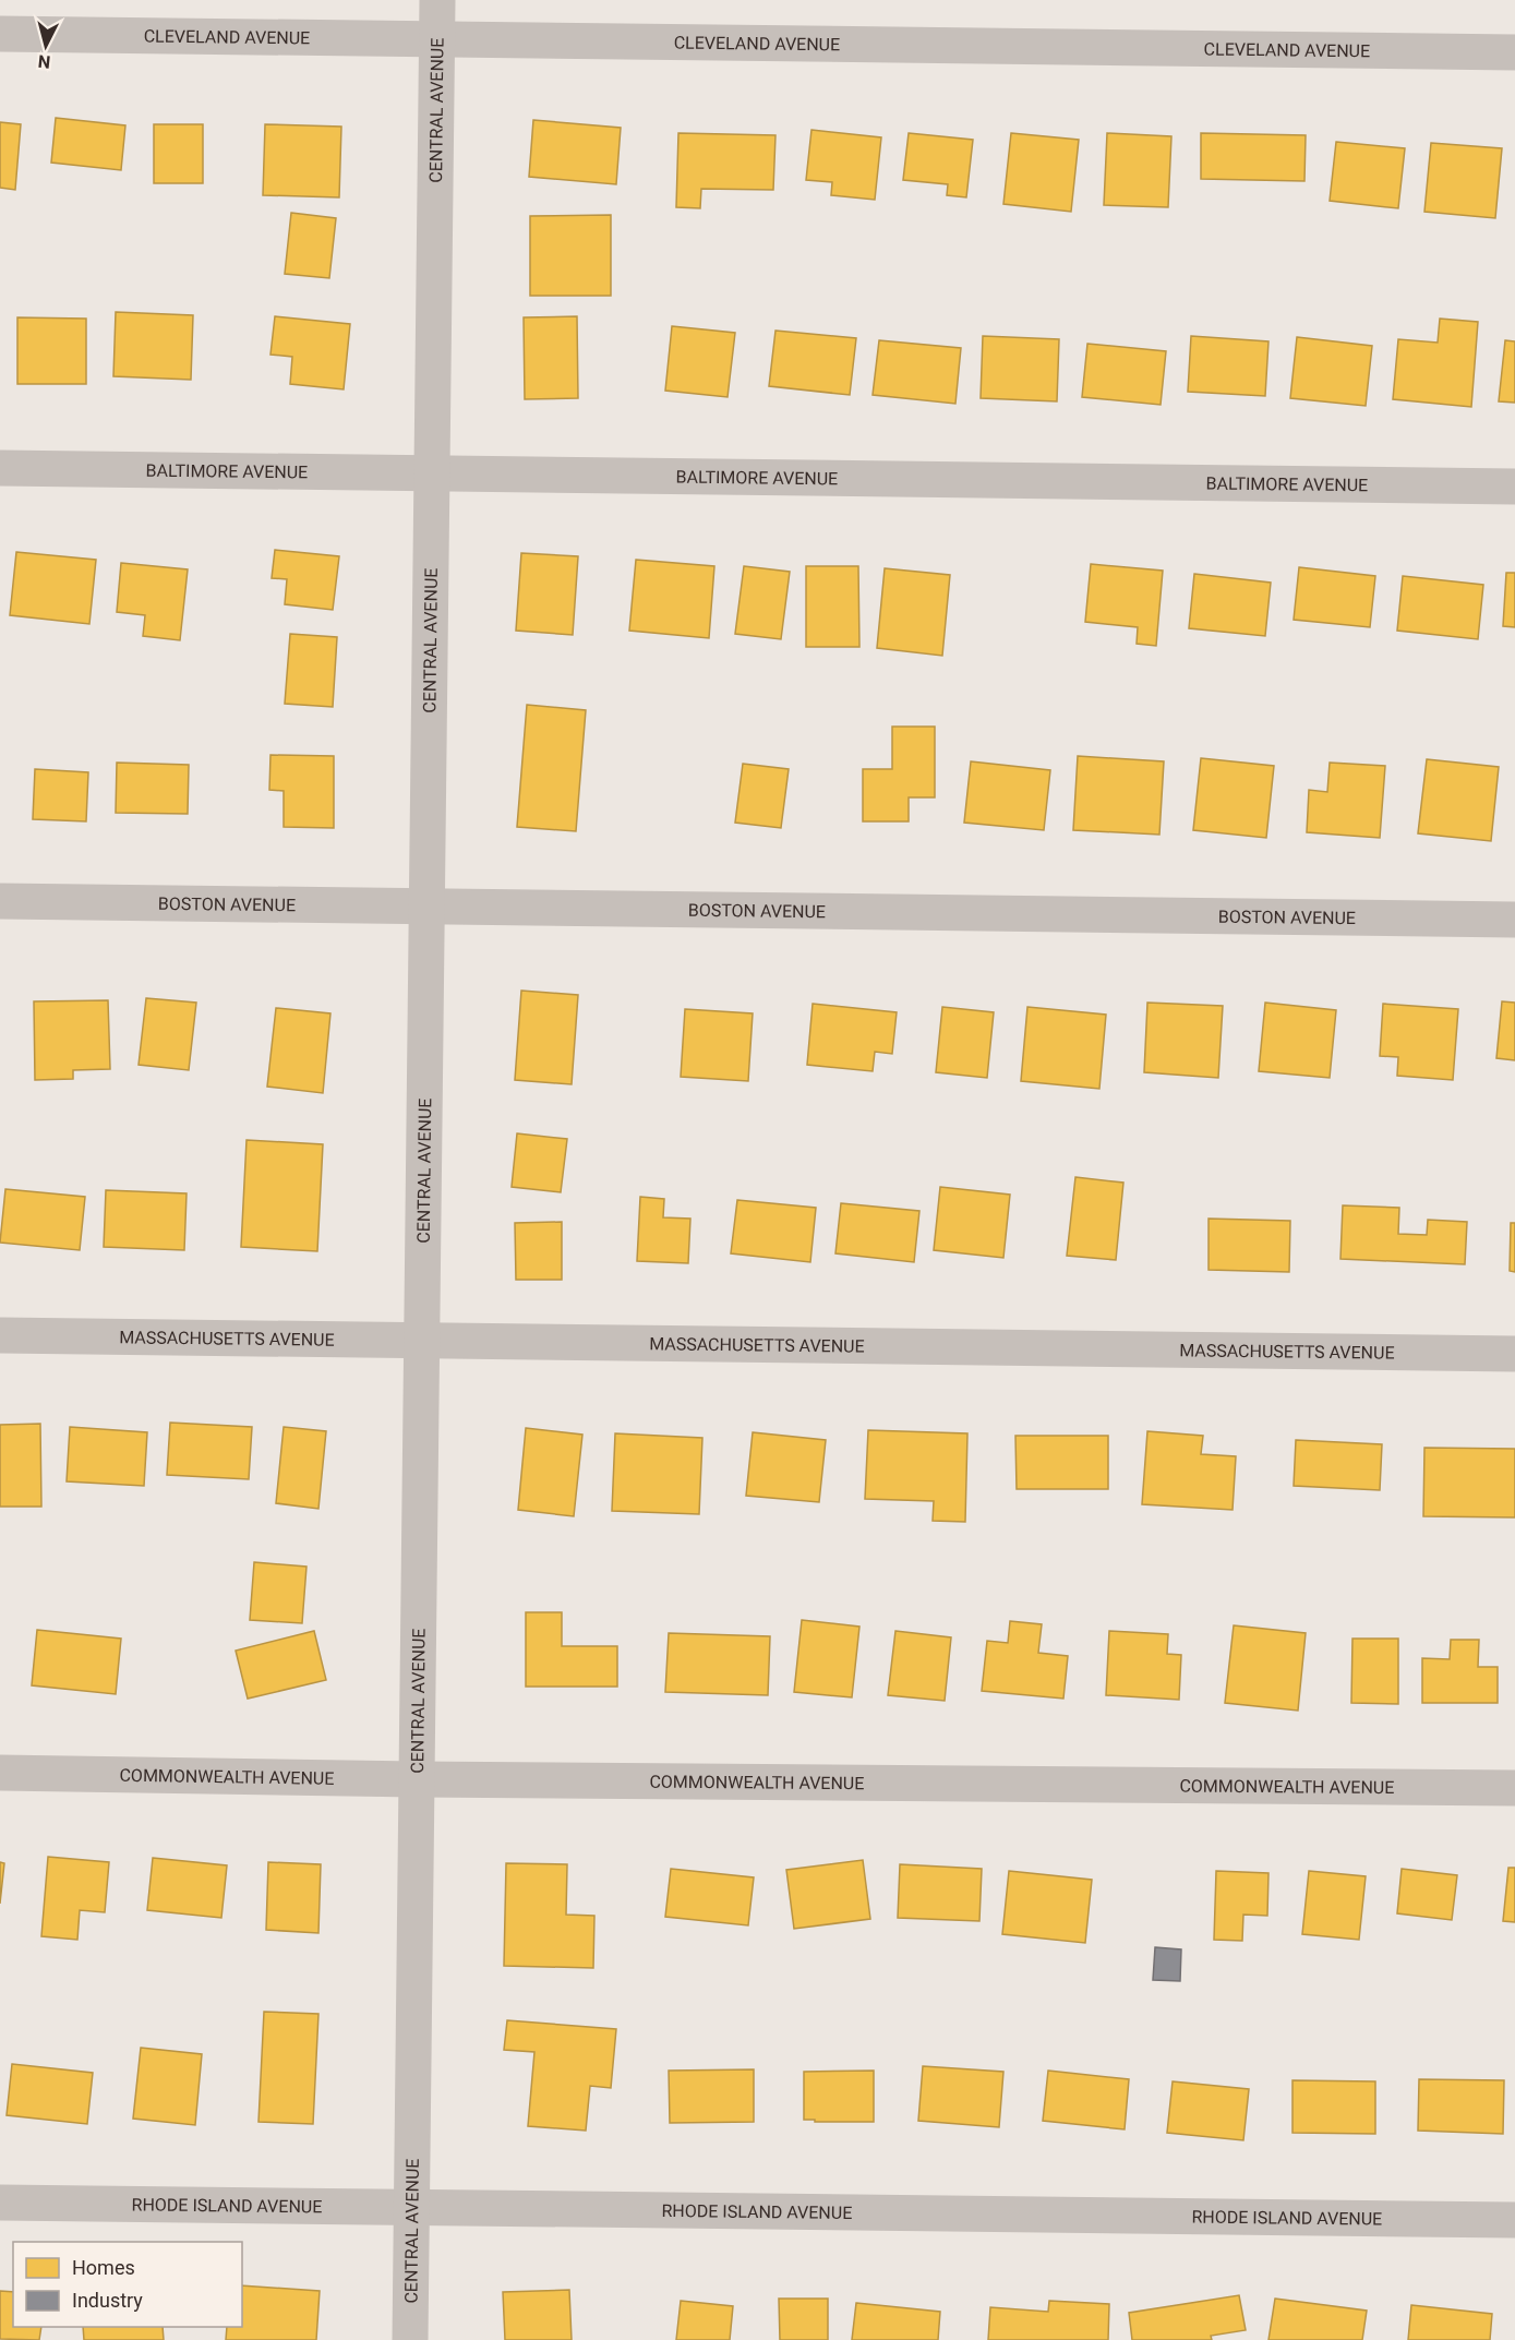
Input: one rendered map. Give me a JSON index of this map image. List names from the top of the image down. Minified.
{"streets":{"street":["CLEVELAND AVENUE","CENTRAL AVENUE","BALTIMORE AVENUE","BOSTON AVENUE","MASSACHUSETTS AVENUE","COMMONWEALTH AVENUE","RHODE ISLAND AVENUE"]},"crossings":[["CLEVELAND AVENUE","CENTRAL AVENUE"],["CENTRAL AVENUE","BALTIMORE AVENUE"],["CENTRAL AVENUE","BOSTON AVENUE"],["CENTRAL AVENUE","MASSACHUSETTS AVENUE"],["CENTRAL AVENUE","COMMONWEALTH AVENUE"],["CENTRAL AVENUE","RHODE ISLAND AVENUE"]],"legend":["Homes","Industry"],"north":"bottom"}
